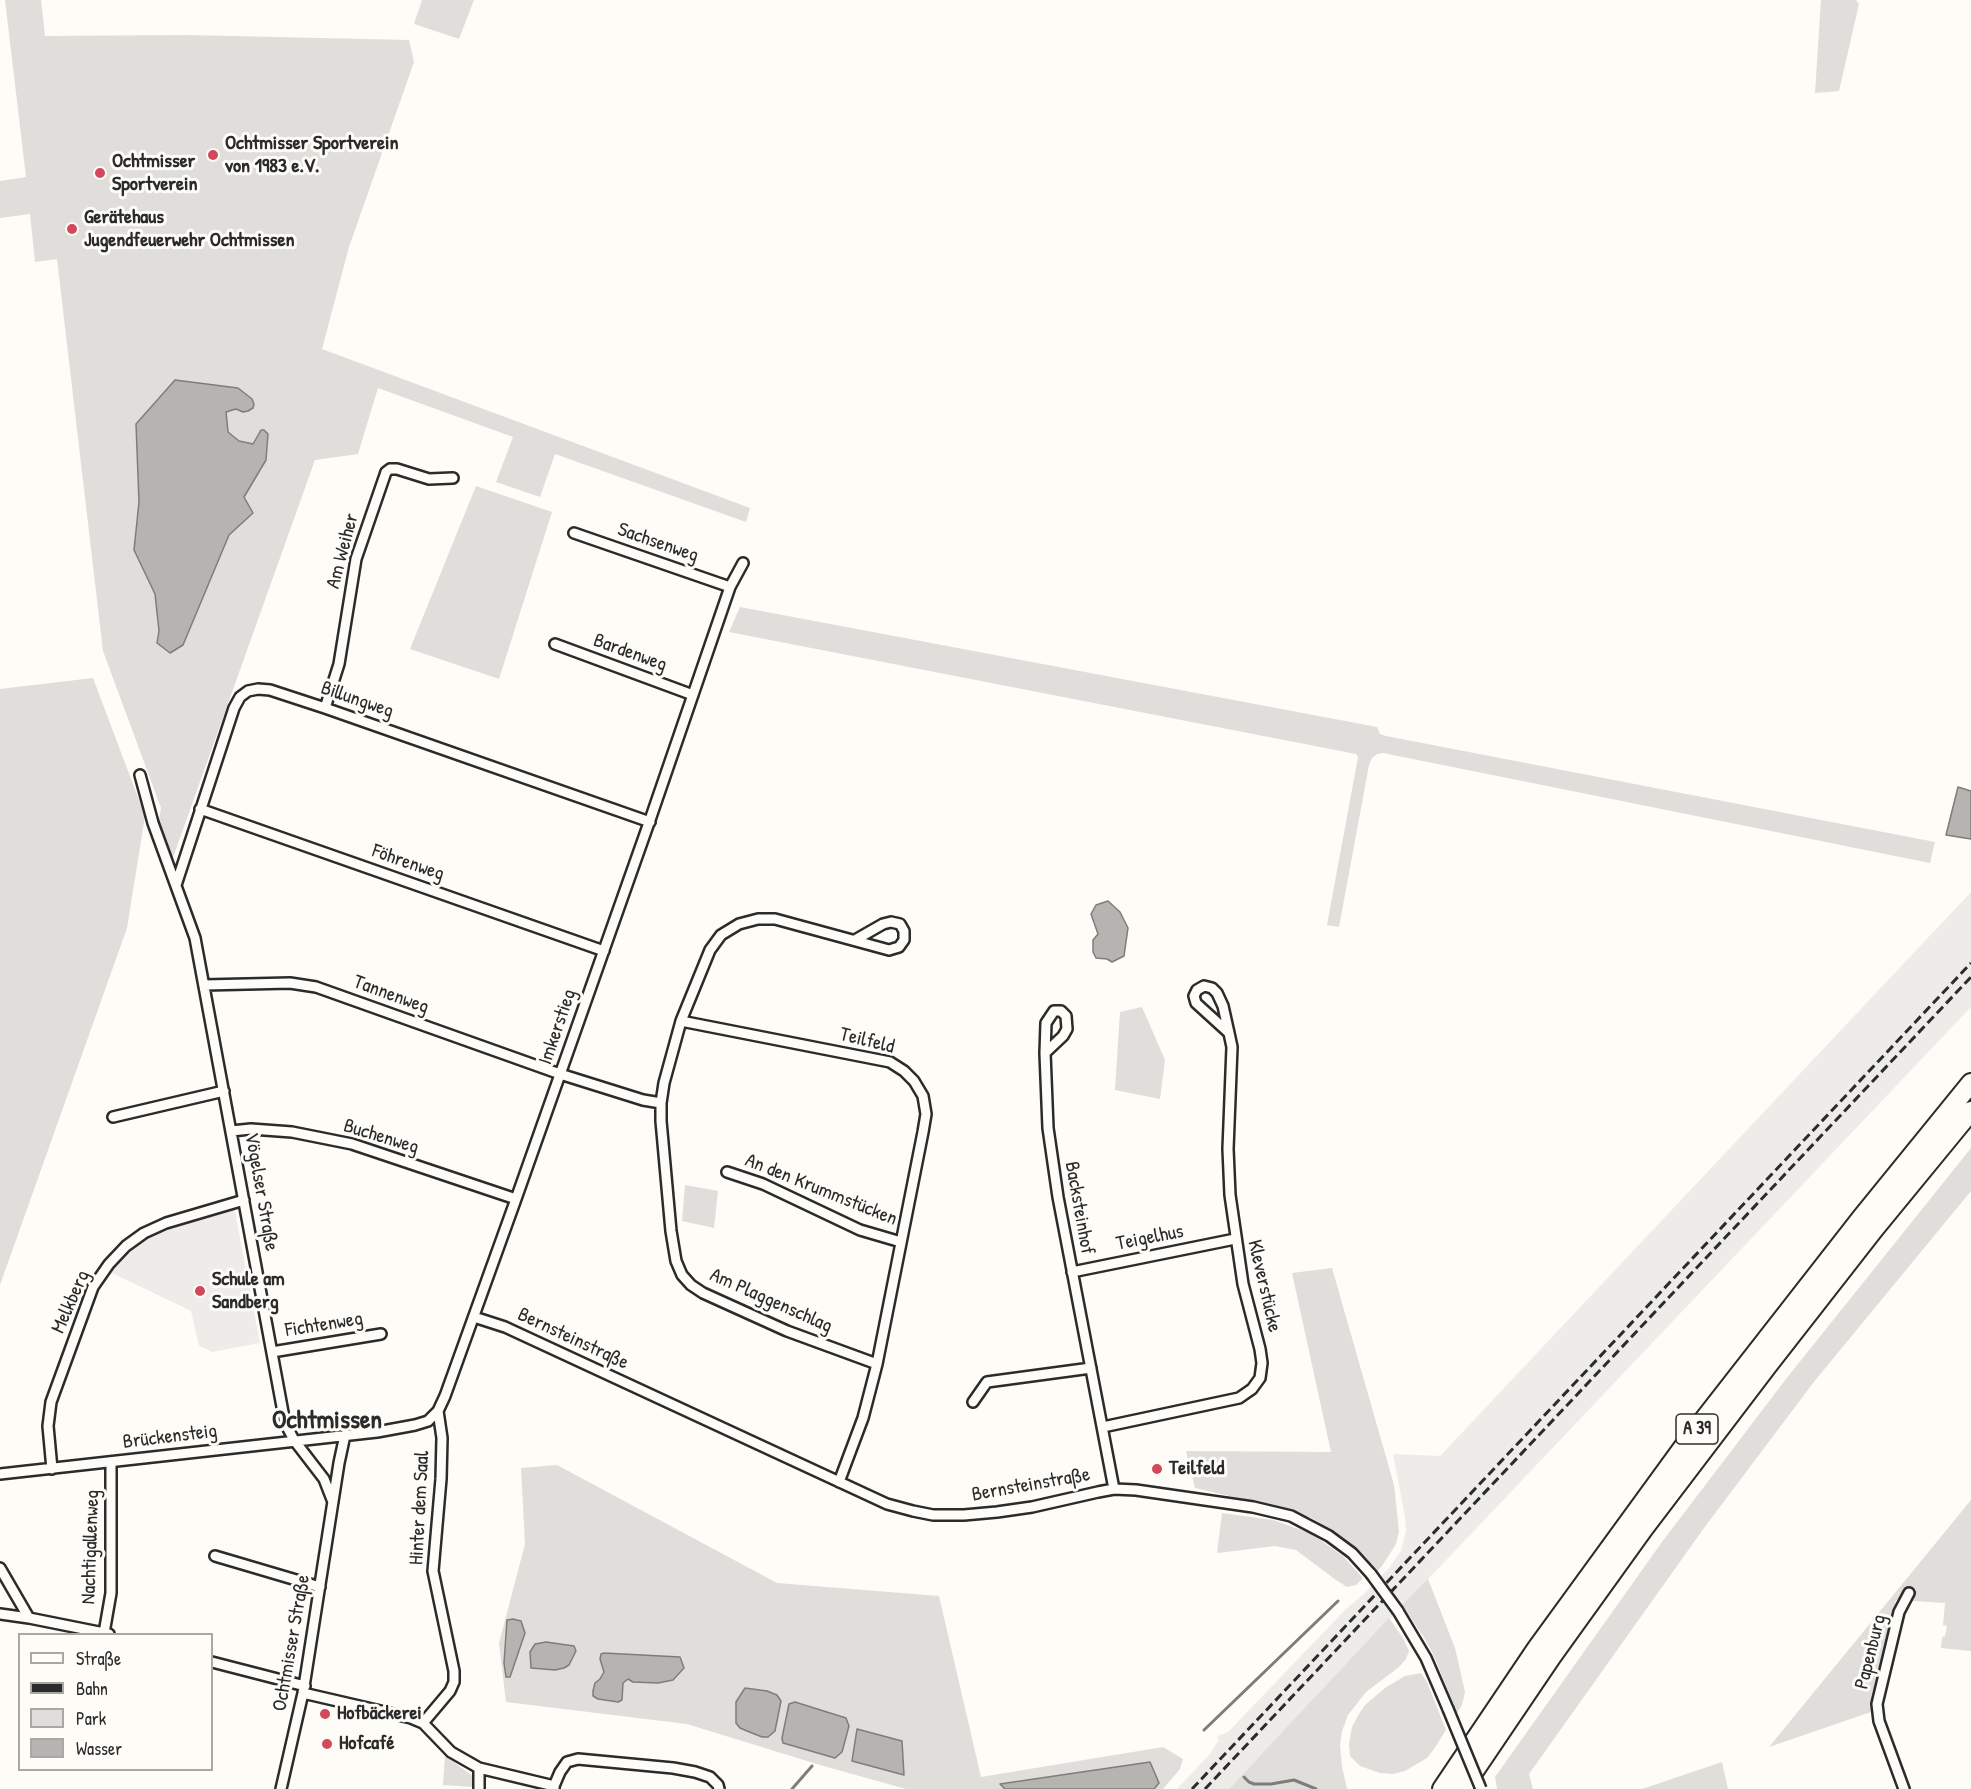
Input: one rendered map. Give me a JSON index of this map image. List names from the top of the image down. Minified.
{"streets":{"highway":["A 39"],"street":["Sachsenweg","Am Weiher","Bardenweg","Billungweg","Föhrenweg","Tannenweg","Imkerstieg","Teilfeld","Buchenweg","An den Krummstücken","Vögelser Straße","Backsteinhof","Teigelhus","Kleverstücke","Am Plaggenschlag","Melkberg","Fichtenweg","Bernsteinstraße","Brückensteig","Hinter dem Saal","Nachtigallenweg","Ochtmisser Straße","Papenburg"]},"crossings":[["Sachsenweg","Imkerstieg"],["Am Weiher","Billungweg"],["Bardenweg","Imkerstieg"],["Billungweg","Föhrenweg"],["Billungweg","Imkerstieg"],["Billungweg","Vögelser Straße"],["Föhrenweg","Imkerstieg"],["Tannenweg","Imkerstieg"],["Tannenweg","Vögelser Straße"],["Imkerstieg","Buchenweg"],["Imkerstieg","Bernsteinstraße"],["Imkerstieg","Hinter dem Saal"],["Teilfeld","An den Krummstücken"],["Teilfeld","Am Plaggenschlag"],["Teilfeld","Bernsteinstraße"],["Buchenweg","Vögelser Straße"],["Vögelser Straße","Melkberg"],["Vögelser Straße","Fichtenweg"],["Vögelser Straße","Brückensteig"],["Backsteinhof","Teigelhus"],["Backsteinhof","Kleverstücke"],["Backsteinhof","Bernsteinstraße"],["Teigelhus","Kleverstücke"],["Melkberg","Brückensteig"],["Brückensteig","Nachtigallenweg"],["Brückensteig","Ochtmisser Straße"]],"districts":["Ochtmissen"],"places":["Ochtmisser Sportverein von 1983 e.V.","Ochtmisser Sportverein","Gerätehaus Jugendfeuerwehr Ochtmissen","Schule am Sandberg","Teilfeld","Hofbäckerei","Hofcafé"],"legend":["Straße","Bahn","Park","Wasser"]}
